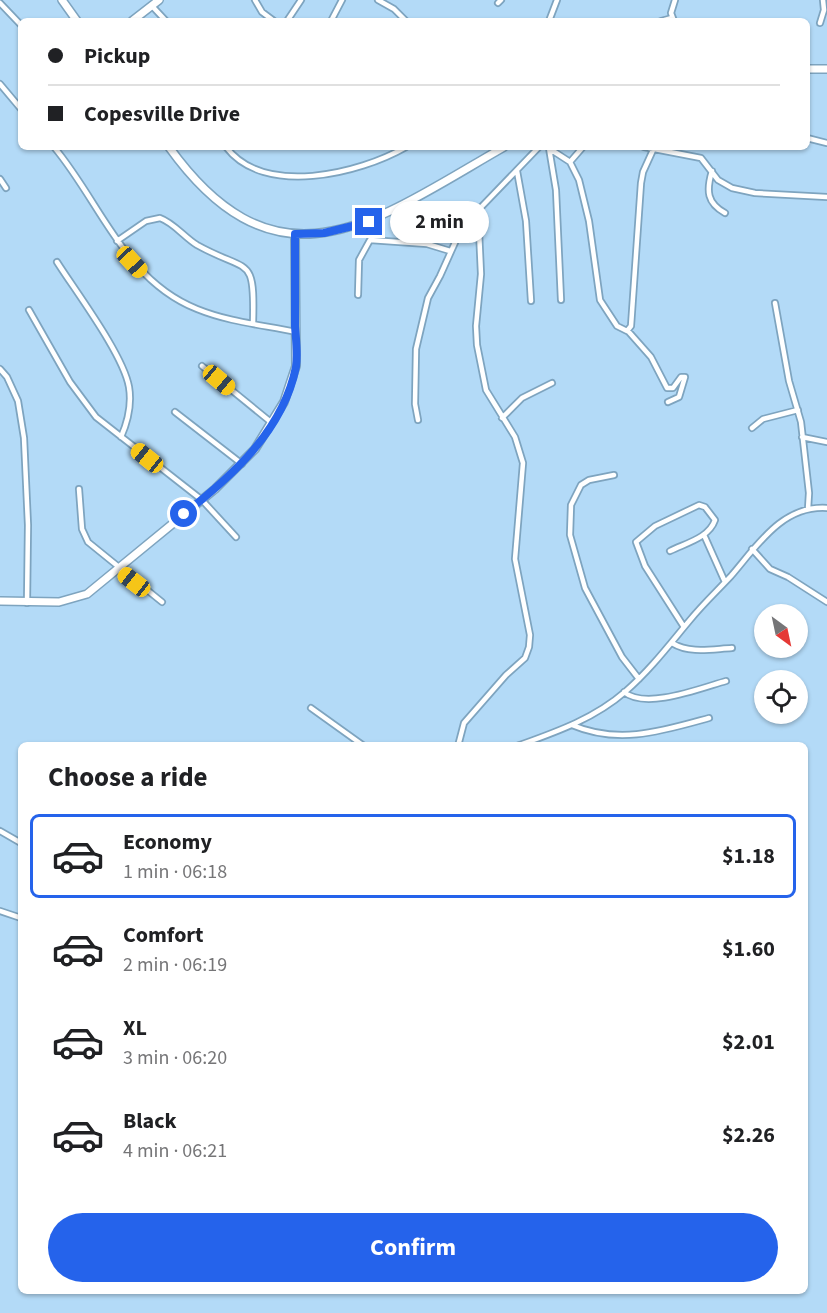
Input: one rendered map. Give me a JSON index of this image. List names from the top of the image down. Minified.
{"north":"bottom right","page":{"banner":["Pickup","Copesville Drive"],"bubble":"2 min","heading":"Choose a ride","list":[{"name":"Economy","note":"1 min · 06:18","value":"$1.18"},{"name":"Comfort","note":"2 min · 06:19","value":"$1.60"},{"name":"XL","note":"3 min · 06:20","value":"$2.01"},{"name":"Black","note":"4 min · 06:21","value":"$2.26"}],"buttons":"Confirm"}}
